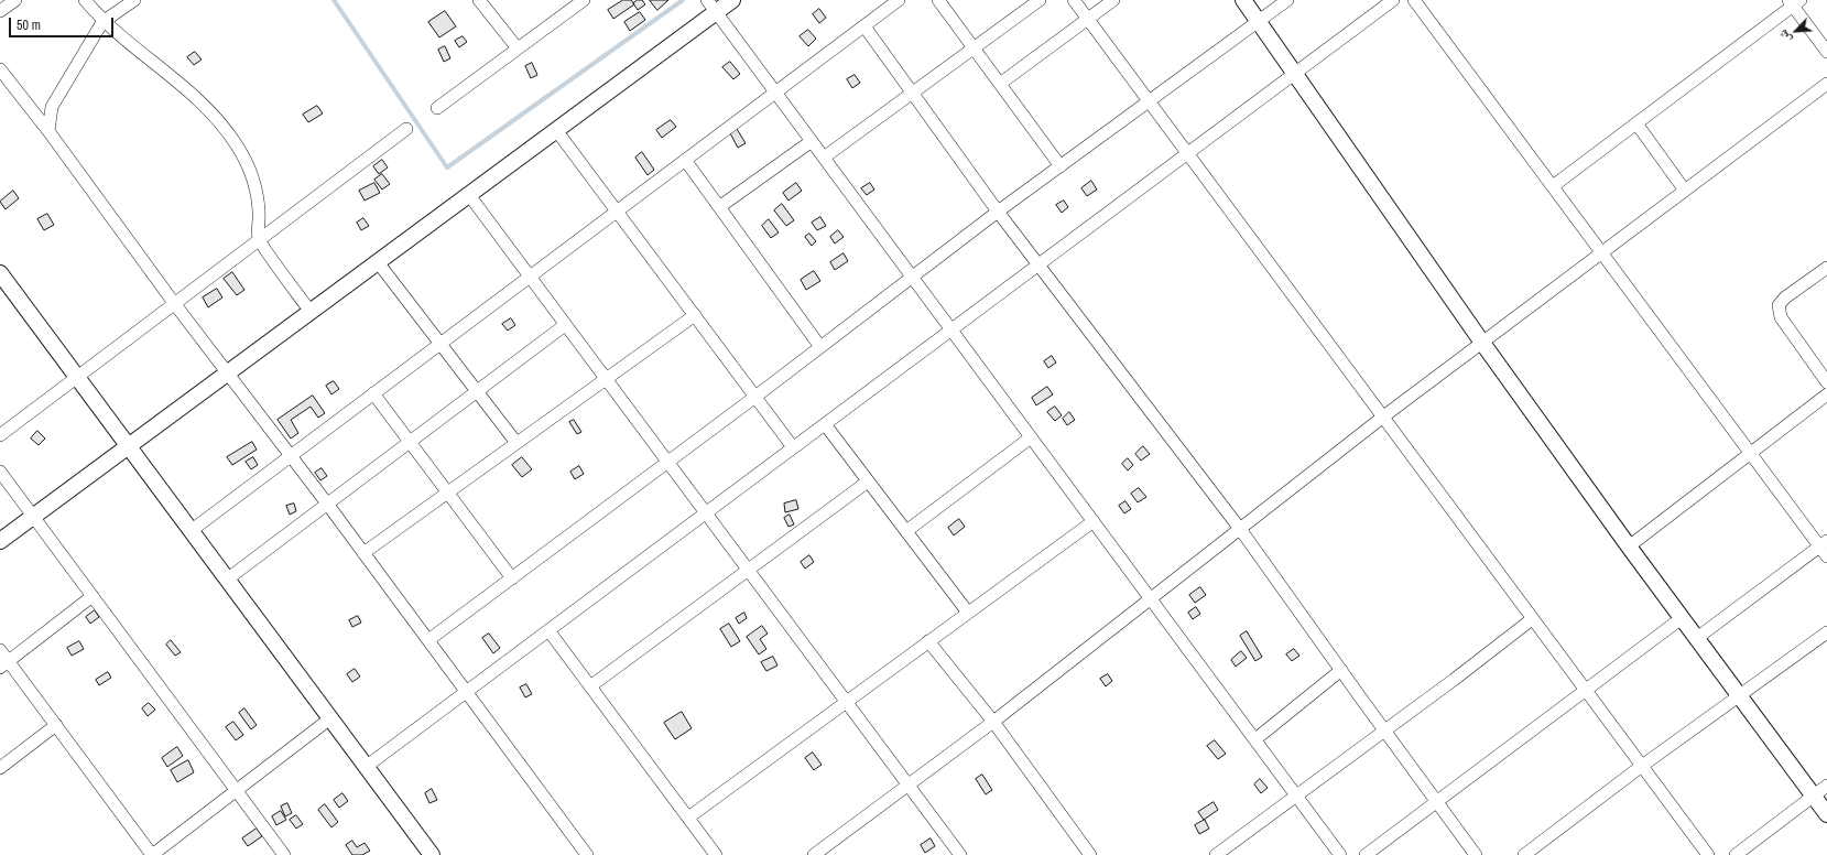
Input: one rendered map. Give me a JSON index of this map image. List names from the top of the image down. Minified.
{"scale_bar":"50 m","north":"bottom left"}
